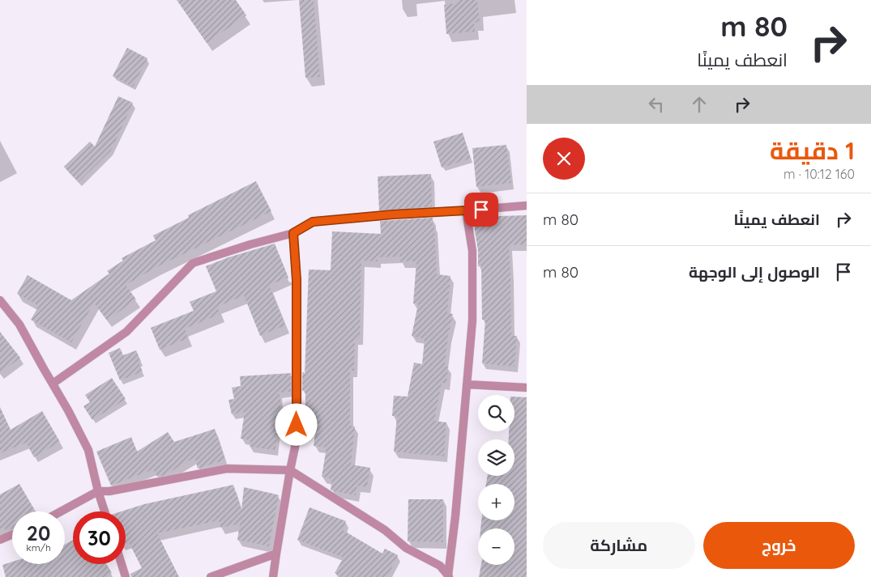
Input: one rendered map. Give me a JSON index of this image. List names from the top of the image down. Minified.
{"page":{"turn":["80 m","انعطف يمينًا"],"heading":["1 دقيقة","160 m · 10:12"],"list":[{"name":"انعطف يمينًا","value":"80 m"},{"name":"الوصول إلى الوجهة","value":"80 m"}],"map_buttons":["+","−"],"speed":"20 km/h","limit":"30","buttons":["خروج","مشاركة"]}}
